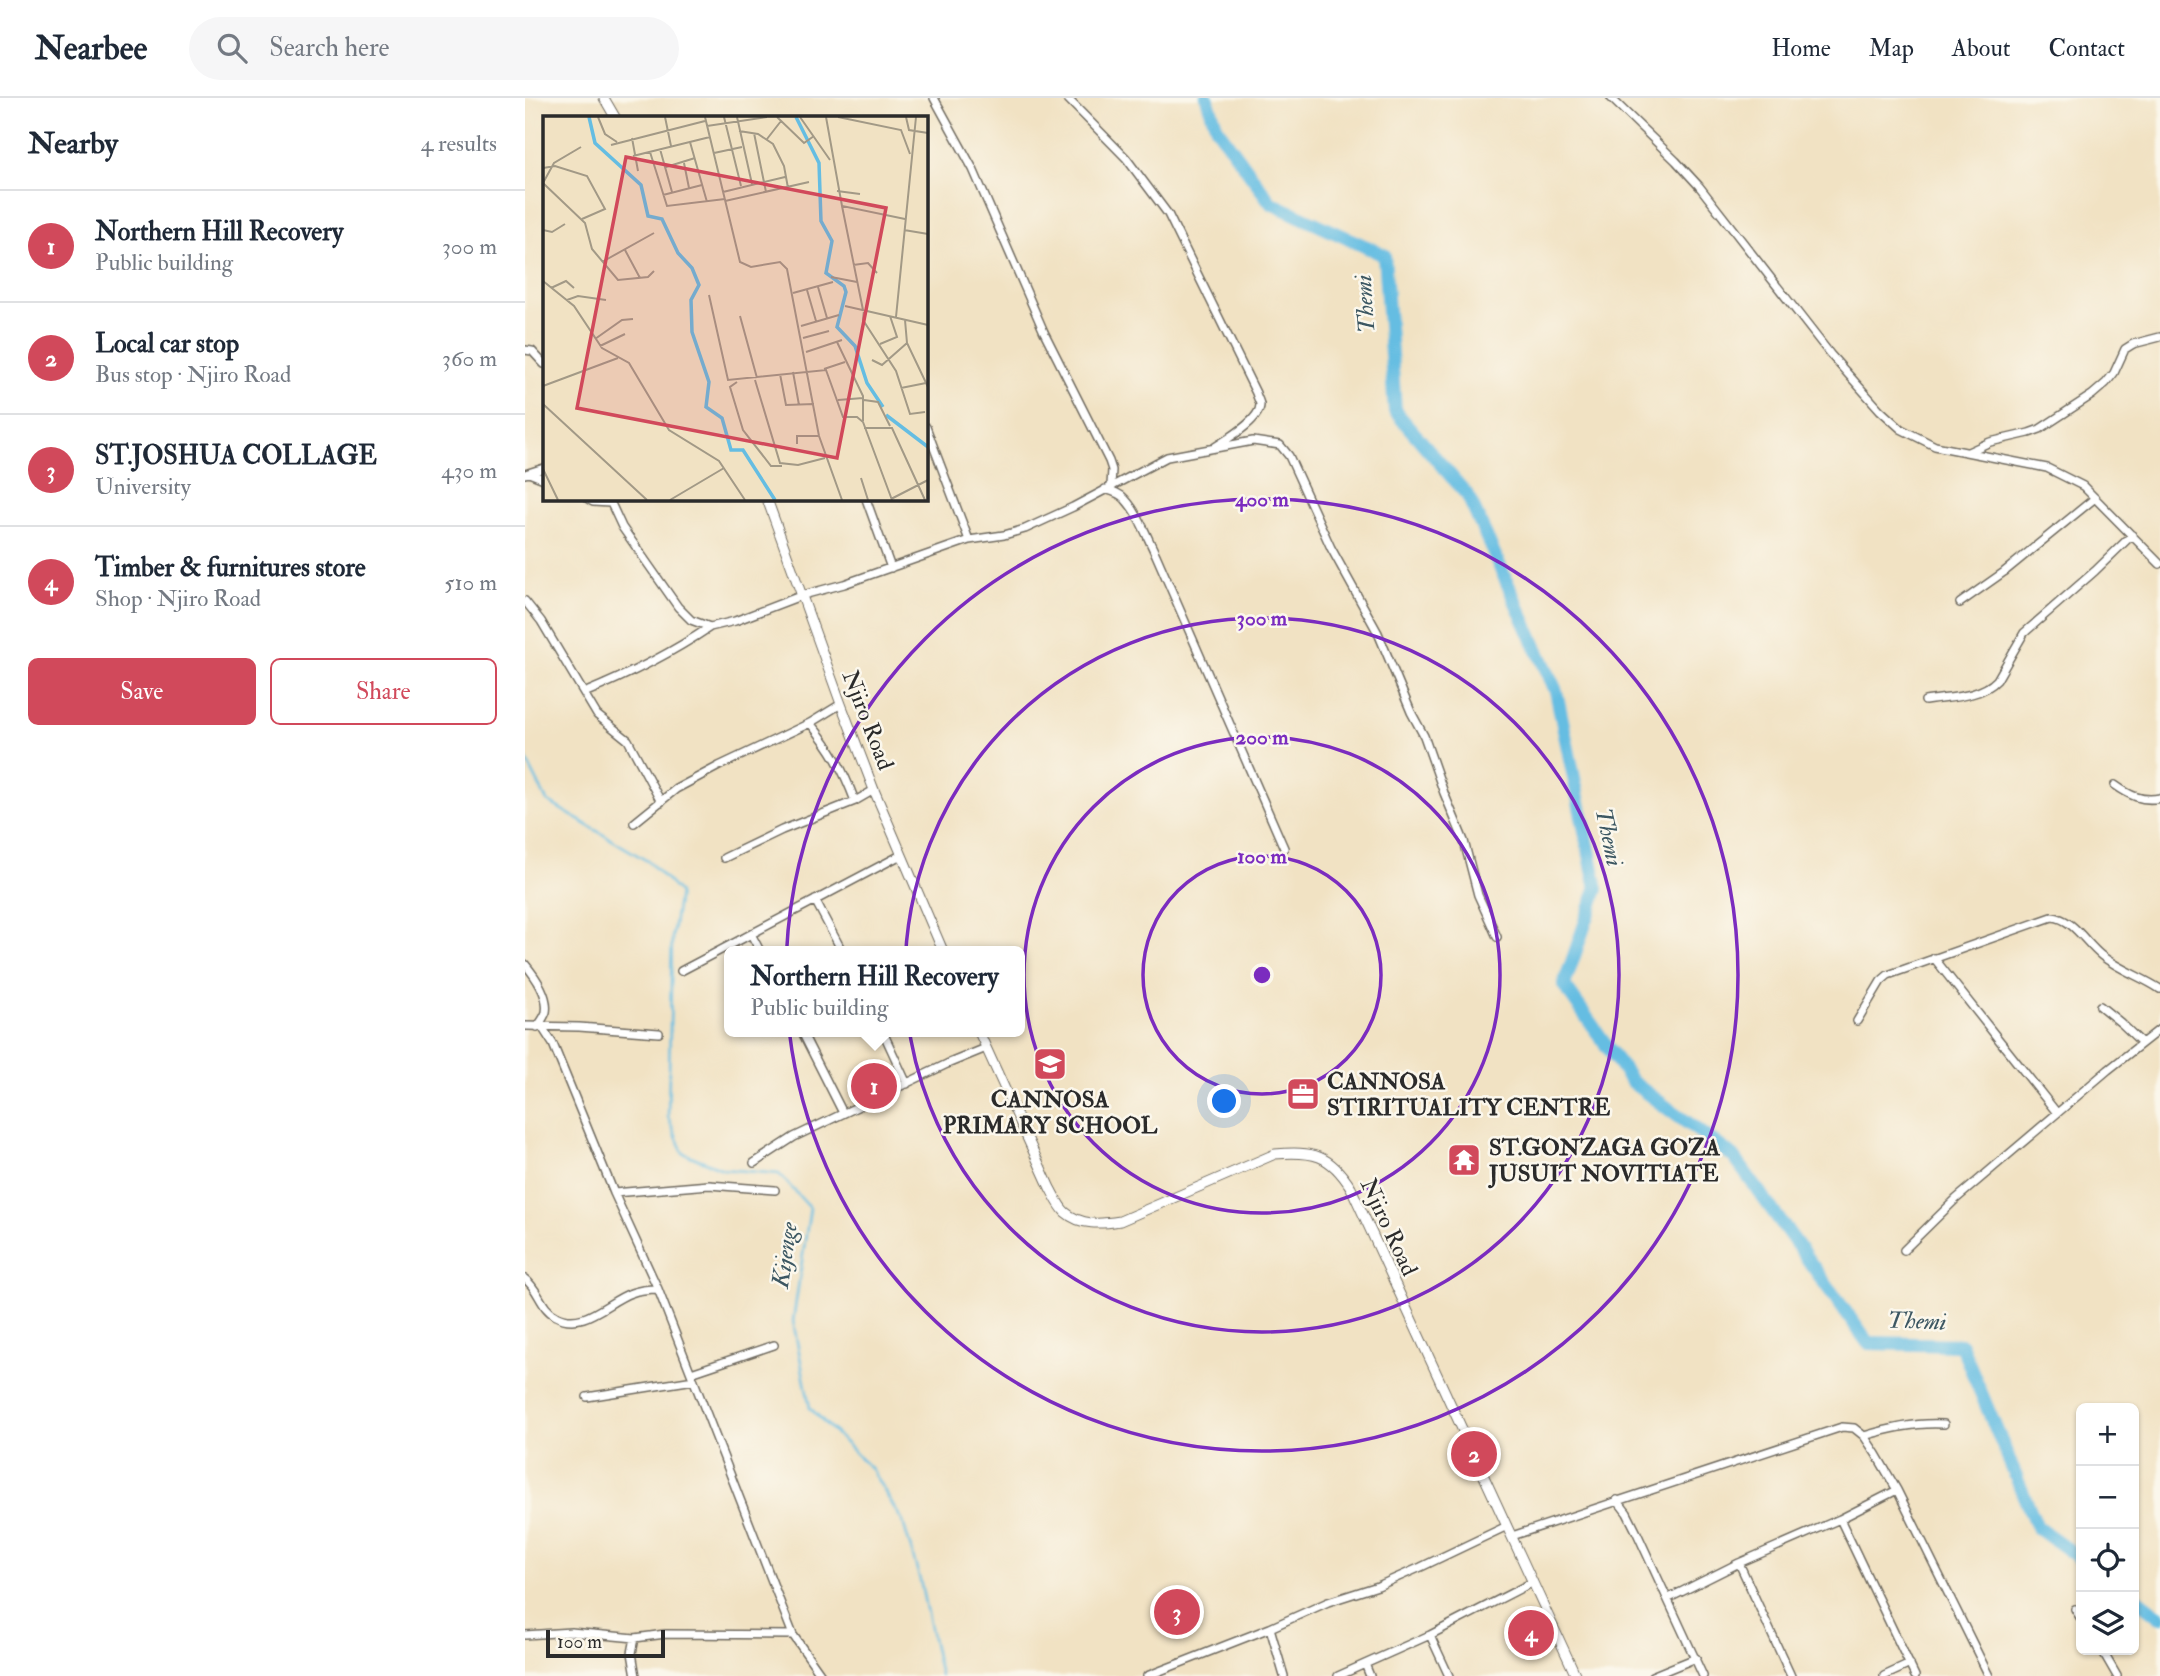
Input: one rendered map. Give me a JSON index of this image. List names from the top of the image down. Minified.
{"streets":{"street":["Njiro Road"]},"water":["Themi","Kijenge"],"places":{"school or university":["CANNOSA PRIMARY SCHOOL"],"office":["CANNOSA STIRITUALITY CENTRE"],"temple":["ST.GONZAGA GOZA JUSUIT NOVITIATE"]},"scale_bar":"100 m","page":{"header":"Nearbee","search":"Search here","nav":["Home","Map","About","Contact"],"heading":["Nearby","4 results"],"list":[{"mark":"1","name":"Northern Hill Recovery","note":"Public building","value":"300 m"},{"mark":"2","name":"Local car stop","note":"Bus stop · Njiro Road","value":"360 m"},{"mark":"3","name":"ST.JOSHUA COLLAGE","note":"University","value":"430 m"},{"mark":"4","name":"Timber & furnitures store","note":"Shop · Njiro Road","value":"510 m"}],"buttons":["Save","Share"],"popup":["Northern Hill Recovery","Public building"],"pins":["1","2","3","4"],"map_buttons":["+","−"],"scale":"100 m"},"rings":["400 m","300 m","200 m","100 m"]}
